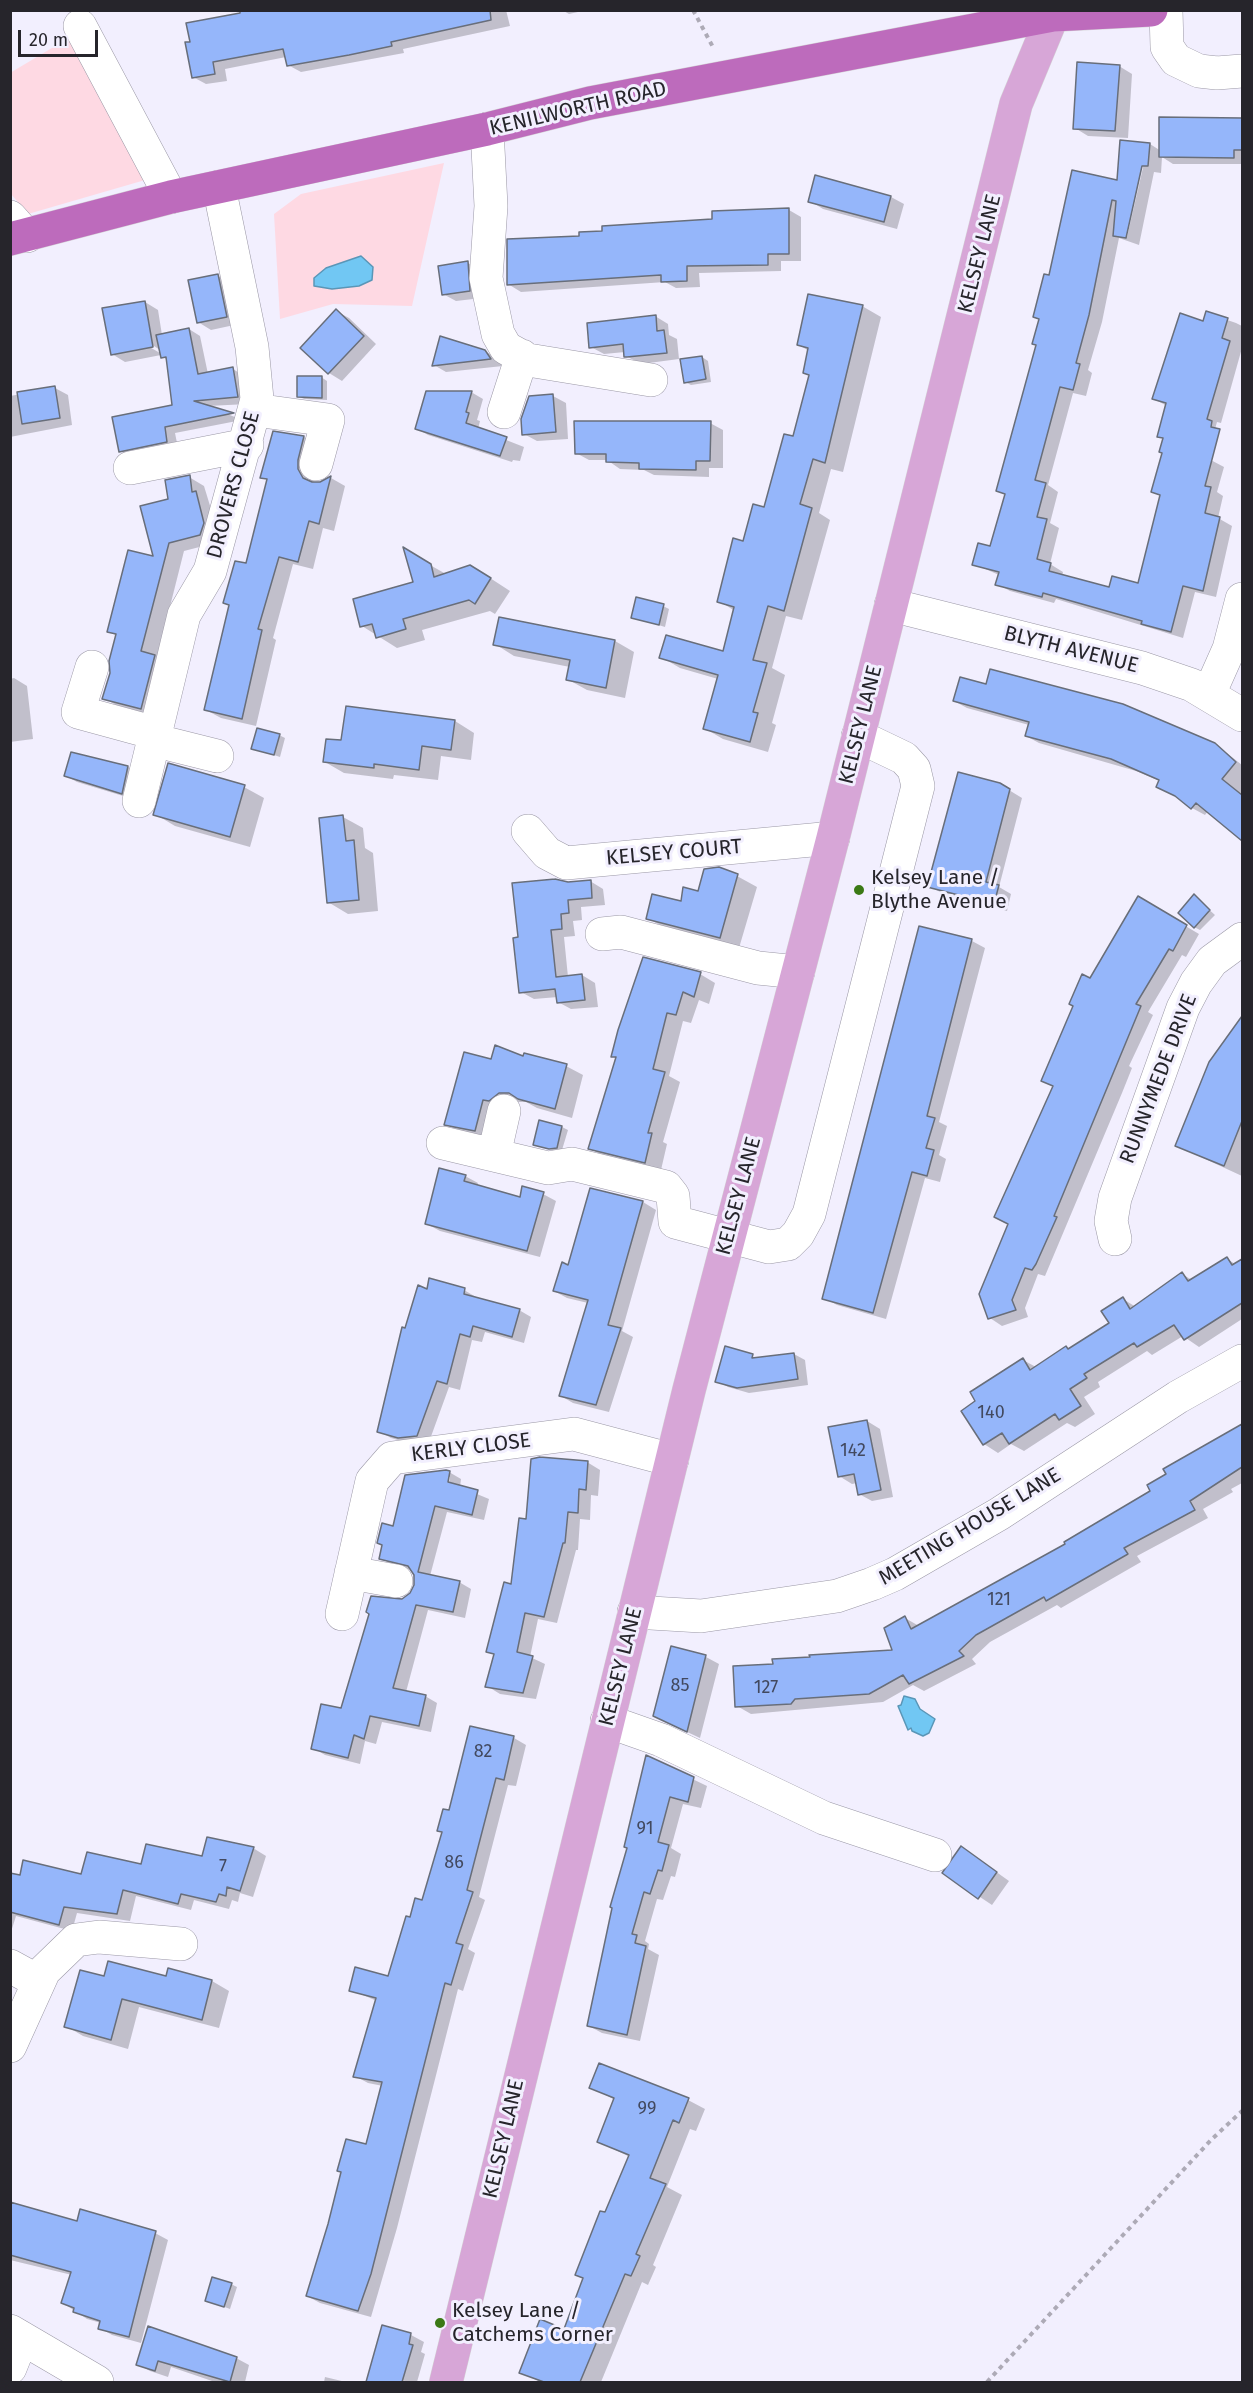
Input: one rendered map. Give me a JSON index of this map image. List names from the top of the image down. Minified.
{"streets":{"highway":["KENILWORTH ROAD"],"main road":["KELSEY LANE"],"street":["DROVERS CLOSE","BLYTH AVENUE","KELSEY COURT","RUNNYMEDE DRIVE","KERLY CLOSE","MEETING HOUSE LANE"]},"crossings":[["KENILWORTH ROAD","KELSEY LANE"],["KENILWORTH ROAD","DROVERS CLOSE"],["KELSEY LANE","BLYTH AVENUE"],["KELSEY LANE","KELSEY COURT"],["KELSEY LANE","KERLY CLOSE"],["KELSEY LANE","MEETING HOUSE LANE"]],"places":["Kelsey Lane / Blythe Avenue","Kelsey Lane / Catchems Corner"],"house_numbers":["140","142","121","85","127","82","91","86","7","99"],"scale_bar":"20 m"}
